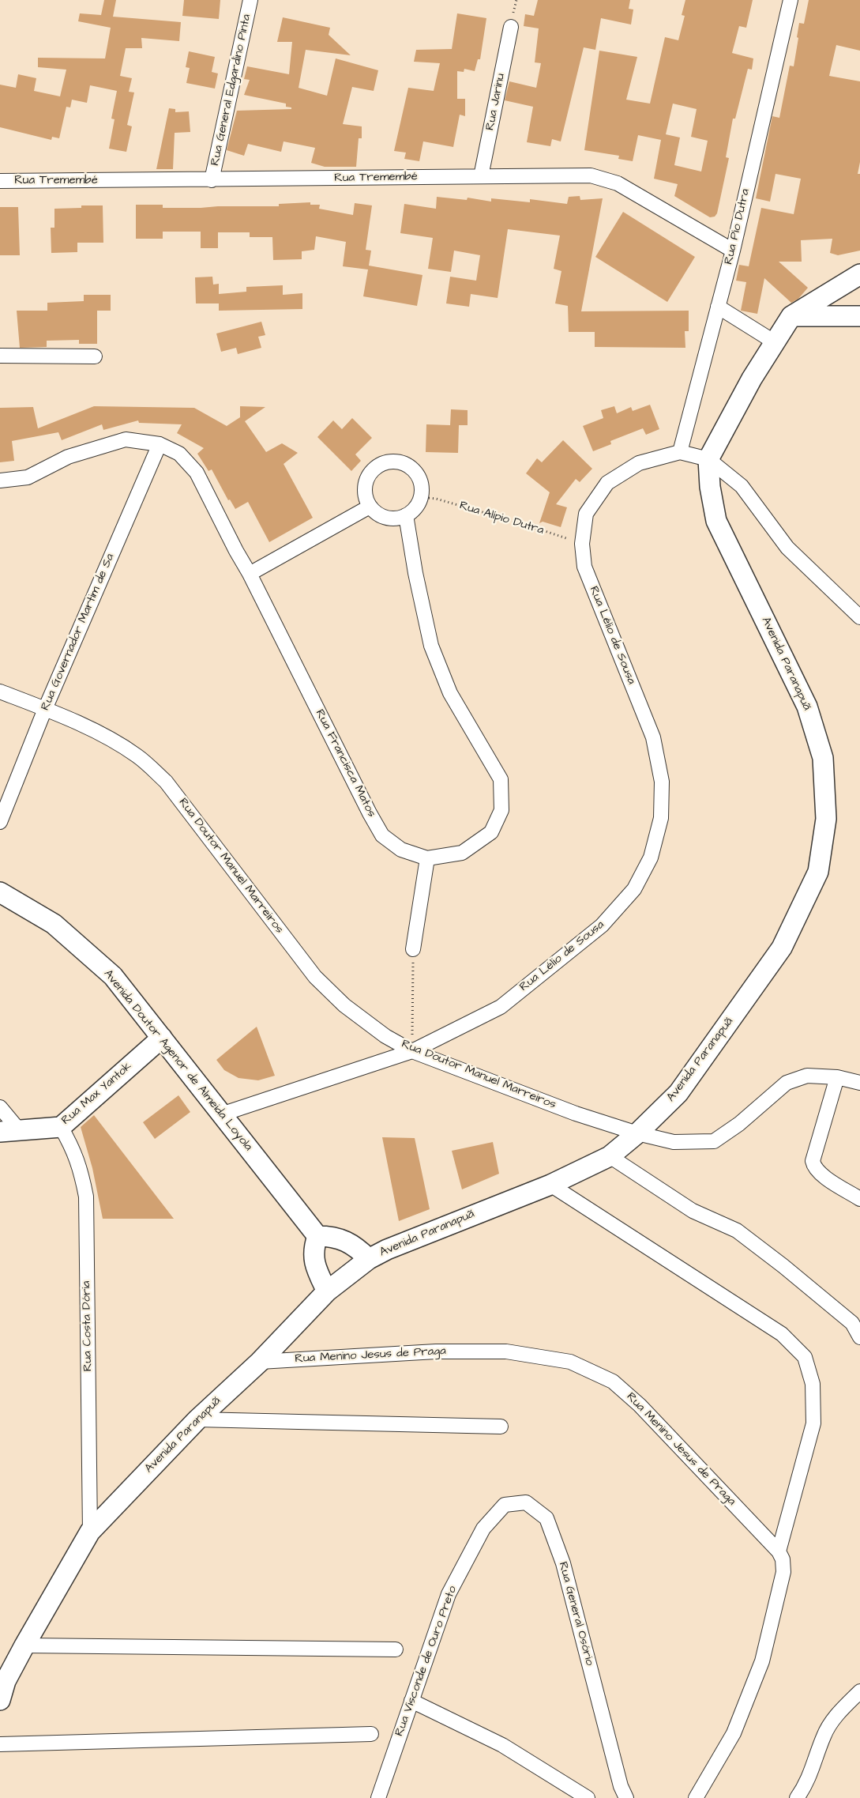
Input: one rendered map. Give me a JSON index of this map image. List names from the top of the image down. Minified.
{"streets":{"street":["Rua General Edgardino Pinta","Rua Jarinu","Rua Tremembé","Rua Pio Dutra","Rua Governador Martim de Sa","Rua Lélio de Sousa","Avenida Paranapuã","Rua Francisca Matos","Rua Doutor Manuel Marreiros","Avenida Doutor Agenor de Almeida Loyola","Rua Max Yantok","Rua Costa Dória","Rua Menino Jesus de Praga","Rua General Osório","Rua Visconde de Ouro Preto"],"path":["Rua Alípio Dutra"]},"crossings":[["Rua General Edgardino Pinta","Rua Tremembé"],["Rua Jarinu","Rua Tremembé"],["Rua Tremembé","Rua Pio Dutra"],["Rua Pio Dutra","Rua Lélio de Sousa"],["Rua Alípio Dutra","Rua Lélio de Sousa"],["Rua Alípio Dutra","Rua Francisca Matos"],["Rua Governador Martim de Sa","Rua Francisca Matos"],["Rua Governador Martim de Sa","Rua Doutor Manuel Marreiros"],["Rua Lélio de Sousa","Avenida Paranapuã"],["Rua Lélio de Sousa","Rua Doutor Manuel Marreiros"],["Rua Lélio de Sousa","Avenida Doutor Agenor de Almeida Loyola"],["Avenida Paranapuã","Rua Doutor Manuel Marreiros"],["Avenida Paranapuã","Rua Costa Dória"],["Avenida Paranapuã","Rua Menino Jesus de Praga"],["Avenida Doutor Agenor de Almeida Loyola","Rua Max Yantok"],["Rua Max Yantok","Rua Costa Dória"],["Rua General Osório","Rua Visconde de Ouro Preto"]]}
